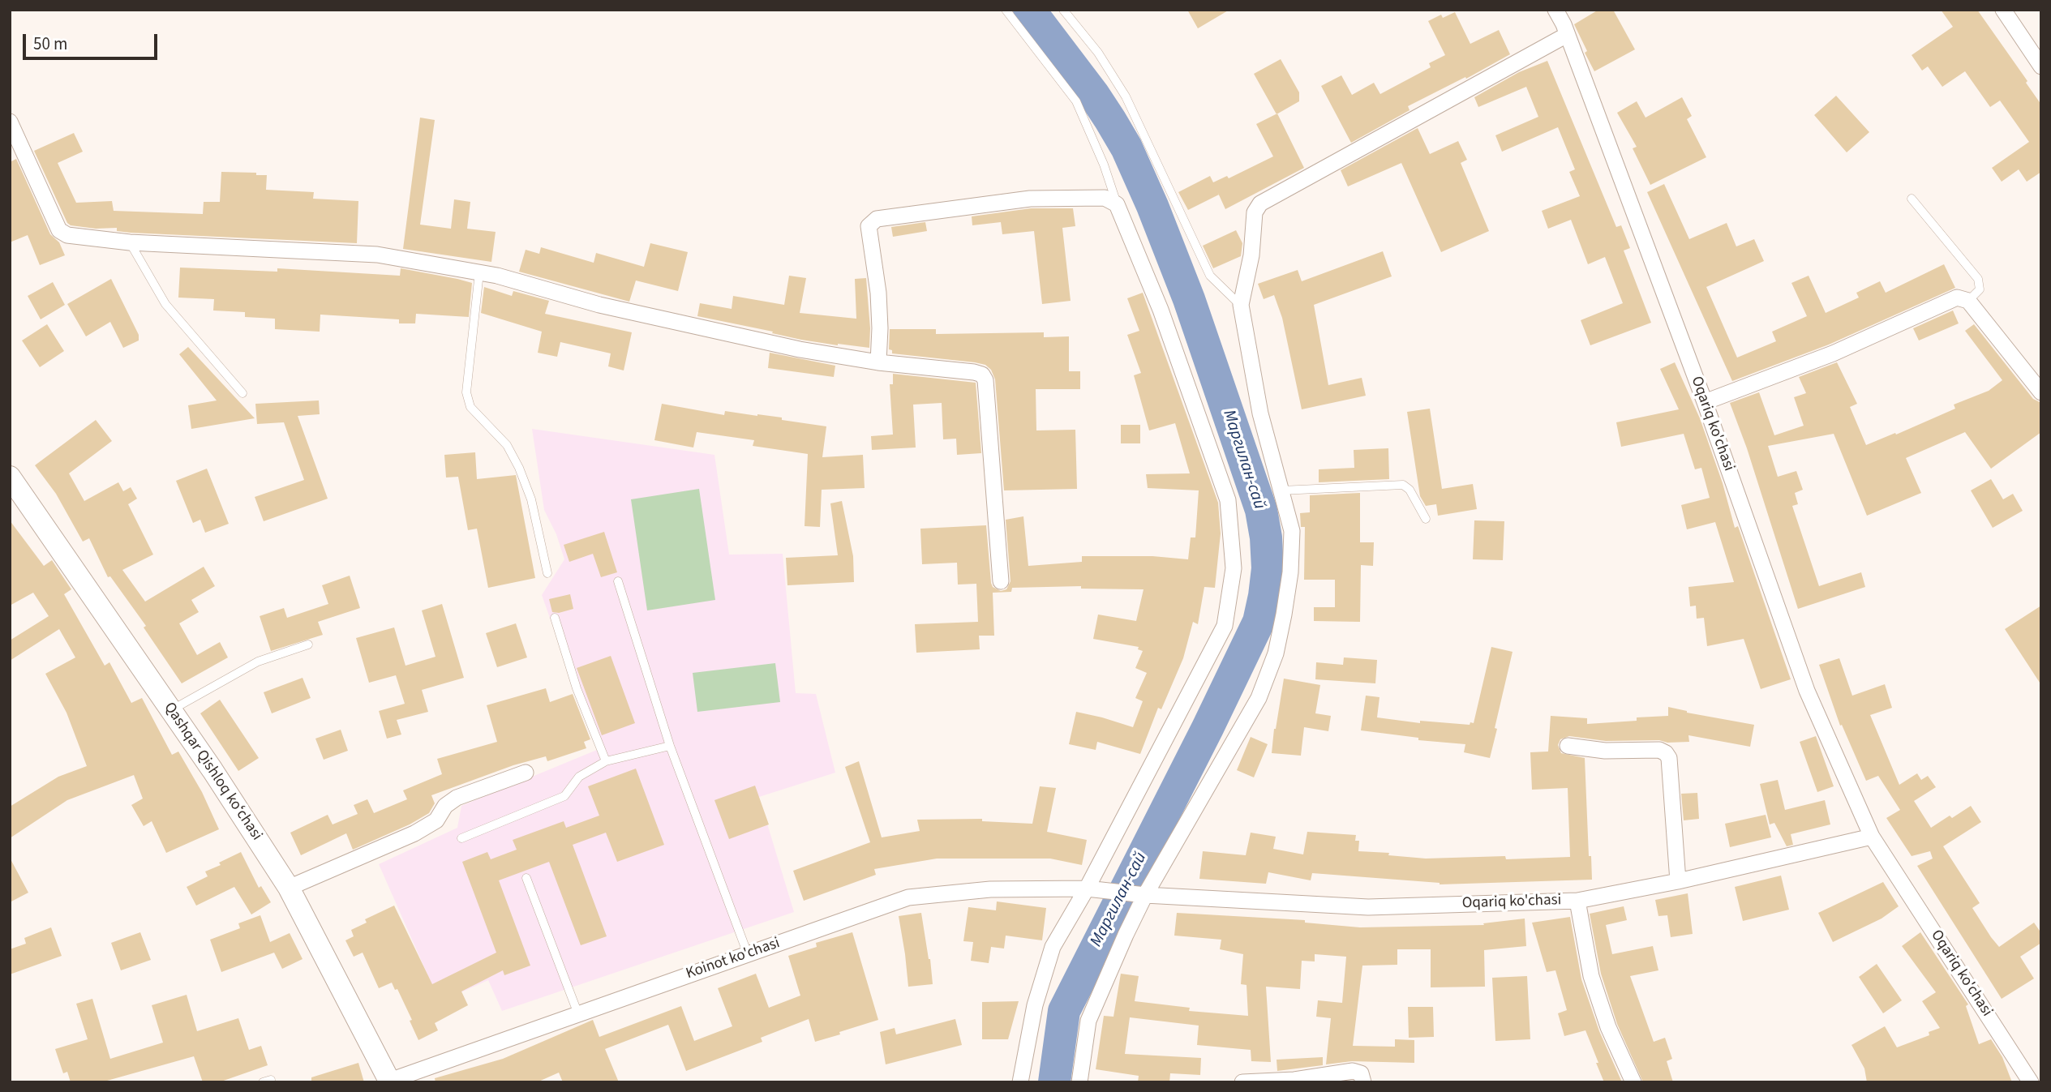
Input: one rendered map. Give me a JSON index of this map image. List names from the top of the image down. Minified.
{"streets":{"main road":["Qashqar Qishloq koʻchasi"],"street":["Oqariq ko'chasi","Koinot ko'chasi"]},"crossings":[["Oqariq ko'chasi","Koinot ko'chasi"],["Qashqar Qishloq koʻchasi","Koinot ko'chasi"]],"water":["Маргилан-сай"],"scale_bar":"50 m"}
